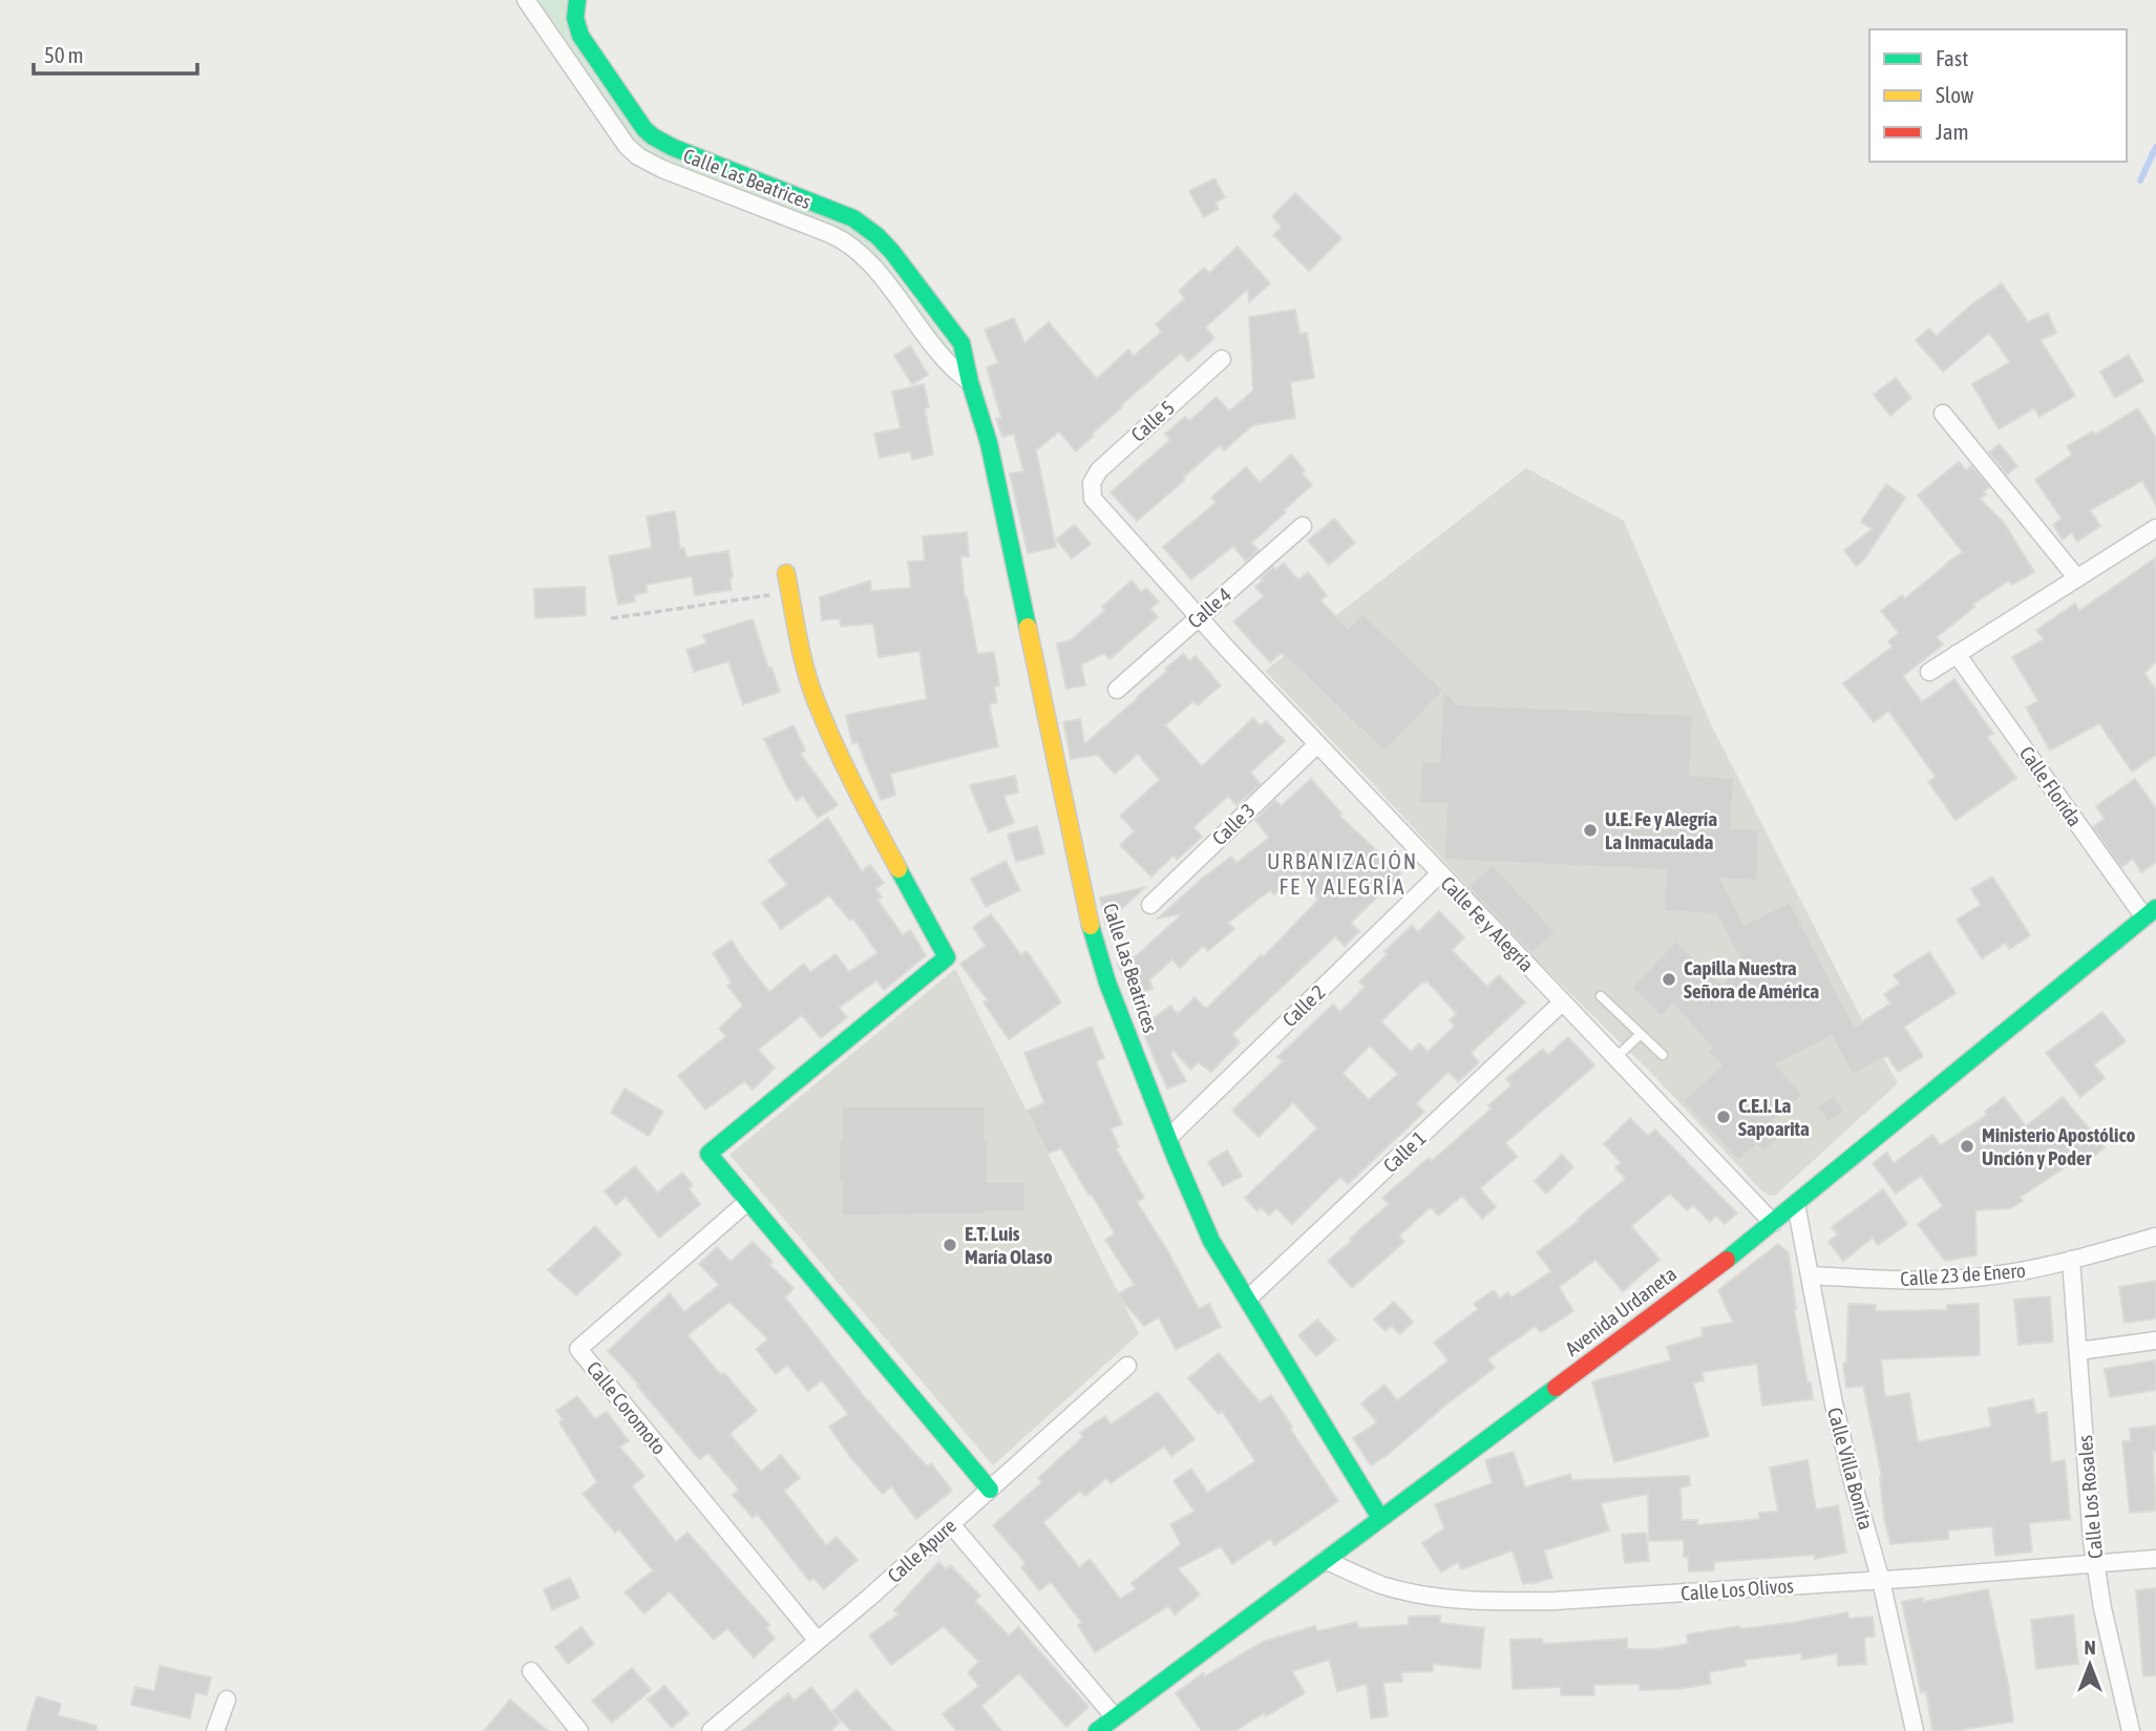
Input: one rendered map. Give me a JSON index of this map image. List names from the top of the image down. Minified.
{"streets":{"street":["Calle Las Beatrices","Calle 5","Calle 4","Calle Florida","Calle 3","Calle Fe y Alegría","Calle 2","Calle 1","Calle 23 de Enero","Avenida Urdaneta","Calle Coromoto","Calle Villa Bonita","Calle Los Rosales","Calle Apure","Calle Los Olivos"]},"crossings":[["Calle Las Beatrices","Calle 2"],["Calle Las Beatrices","Calle 1"],["Calle Las Beatrices","Avenida Urdaneta"],["Calle 5","Calle Fe y Alegría"],["Calle 4","Calle Fe y Alegría"],["Calle Florida","Avenida Urdaneta"],["Calle 3","Calle Fe y Alegría"],["Calle Fe y Alegría","Calle 2"],["Calle Fe y Alegría","Calle 1"],["Calle Fe y Alegría","Avenida Urdaneta"],["Calle 23 de Enero","Calle Villa Bonita"],["Calle 23 de Enero","Calle Los Rosales"],["Avenida Urdaneta","Calle Villa Bonita"],["Avenida Urdaneta","Calle Los Olivos"],["Calle Coromoto","Calle Apure"],["Calle Villa Bonita","Calle Los Olivos"],["Calle Los Rosales","Calle Los Olivos"]],"districts":["URBANIZACIÓN FE Y ALEGRÍA"],"places":["U.E. Fe y Alegría La Inmaculada","Capilla Nuestra Señora de América","C.E.I. La Sapoarita","Ministerio Apostólico Unción y Poder","E.T. Luis María Olaso"],"legend":["Fast","Slow","Jam"],"scale_bar":"50 m","north":"top"}
